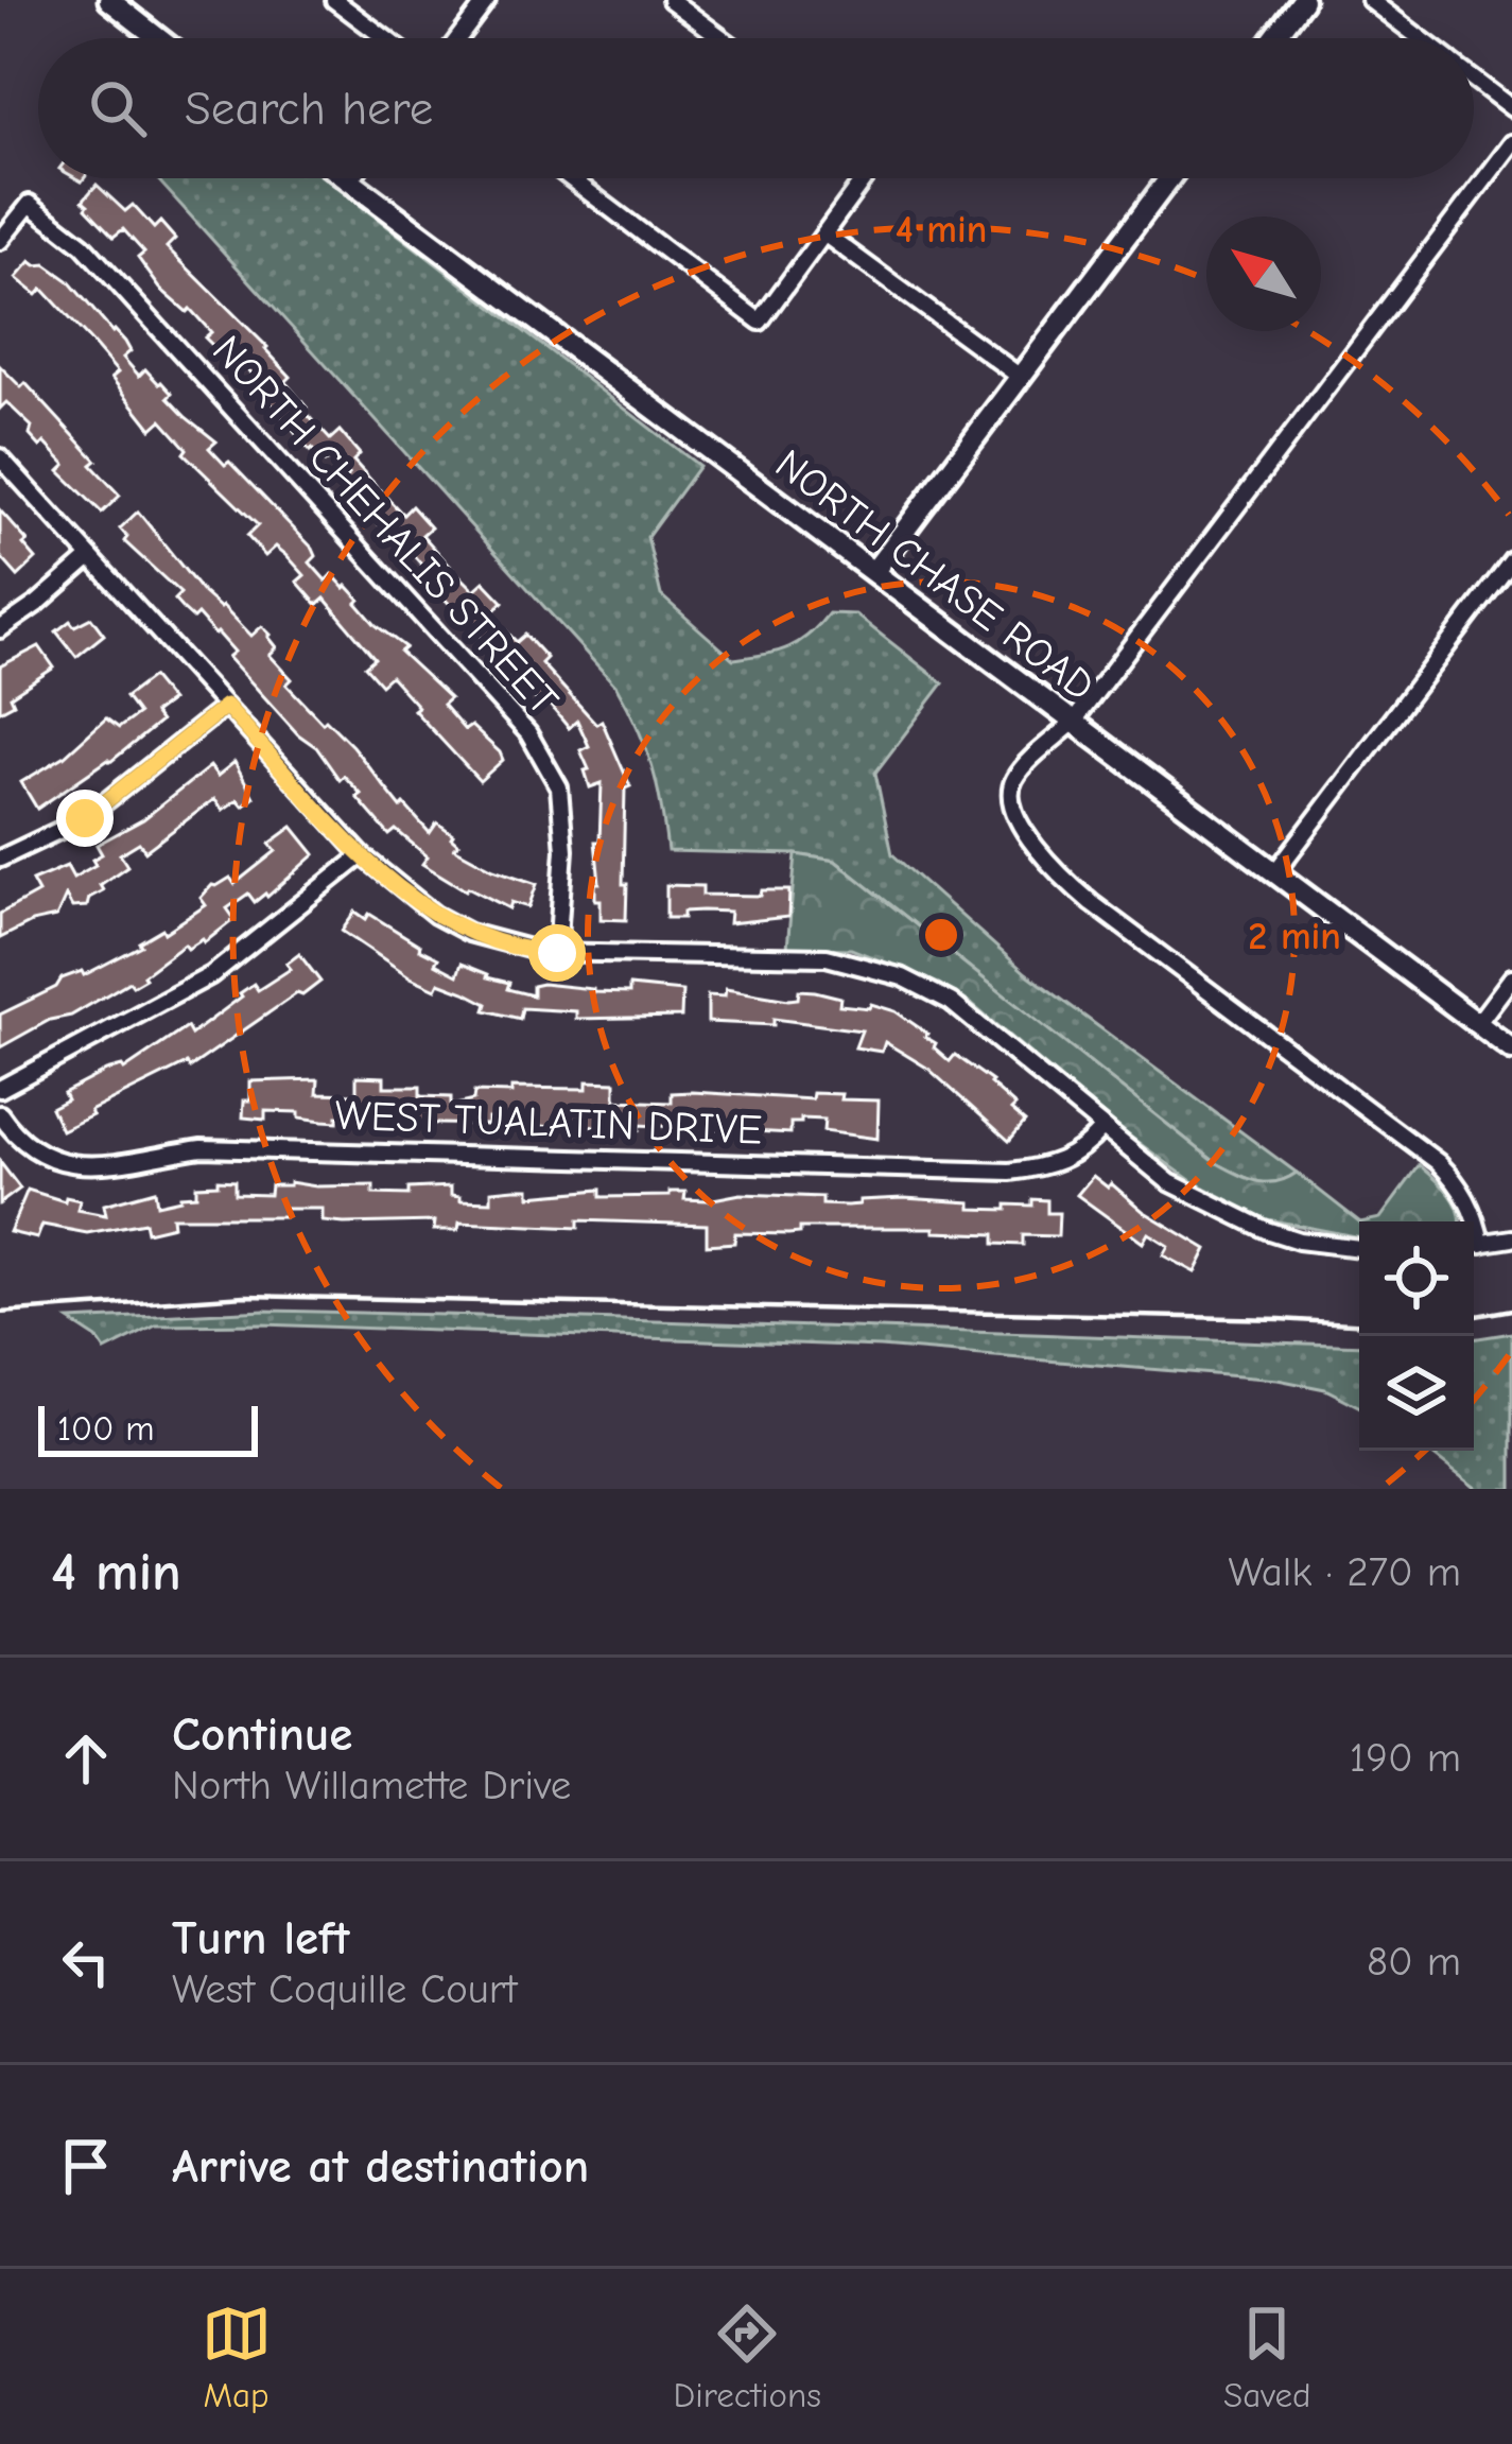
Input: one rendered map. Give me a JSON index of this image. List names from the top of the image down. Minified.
{"streets":{"street":["NORTH CHEHALIS STREET","NORTH CHASE ROAD","WEST TUALATIN DRIVE"]},"scale_bar":"100 m","north":"top left","page":{"search":"Search here","scale":"100 m","heading":["4 min","Walk · 270 m"],"list":[["Continue","North Willamette Drive","190 m"],["Turn left","West Coquille Court","80 m"],"Arrive at destination"],"nav":["Map","Directions","Saved"]},"rings":["4 min","2 min"]}
